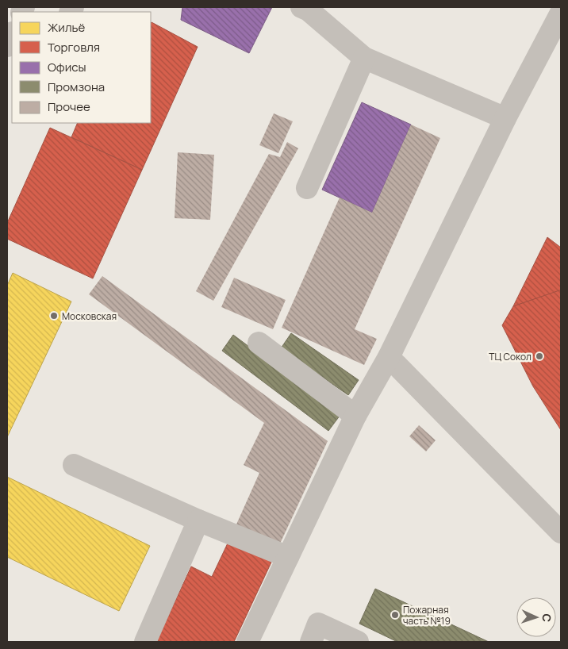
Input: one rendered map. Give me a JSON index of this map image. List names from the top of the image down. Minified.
{"places":["Московская","ТЦ Сокол","Пожарная часть №19"],"legend":["Жильё","Торговля","Офисы","Промзона","Прочее"],"north":"right"}
